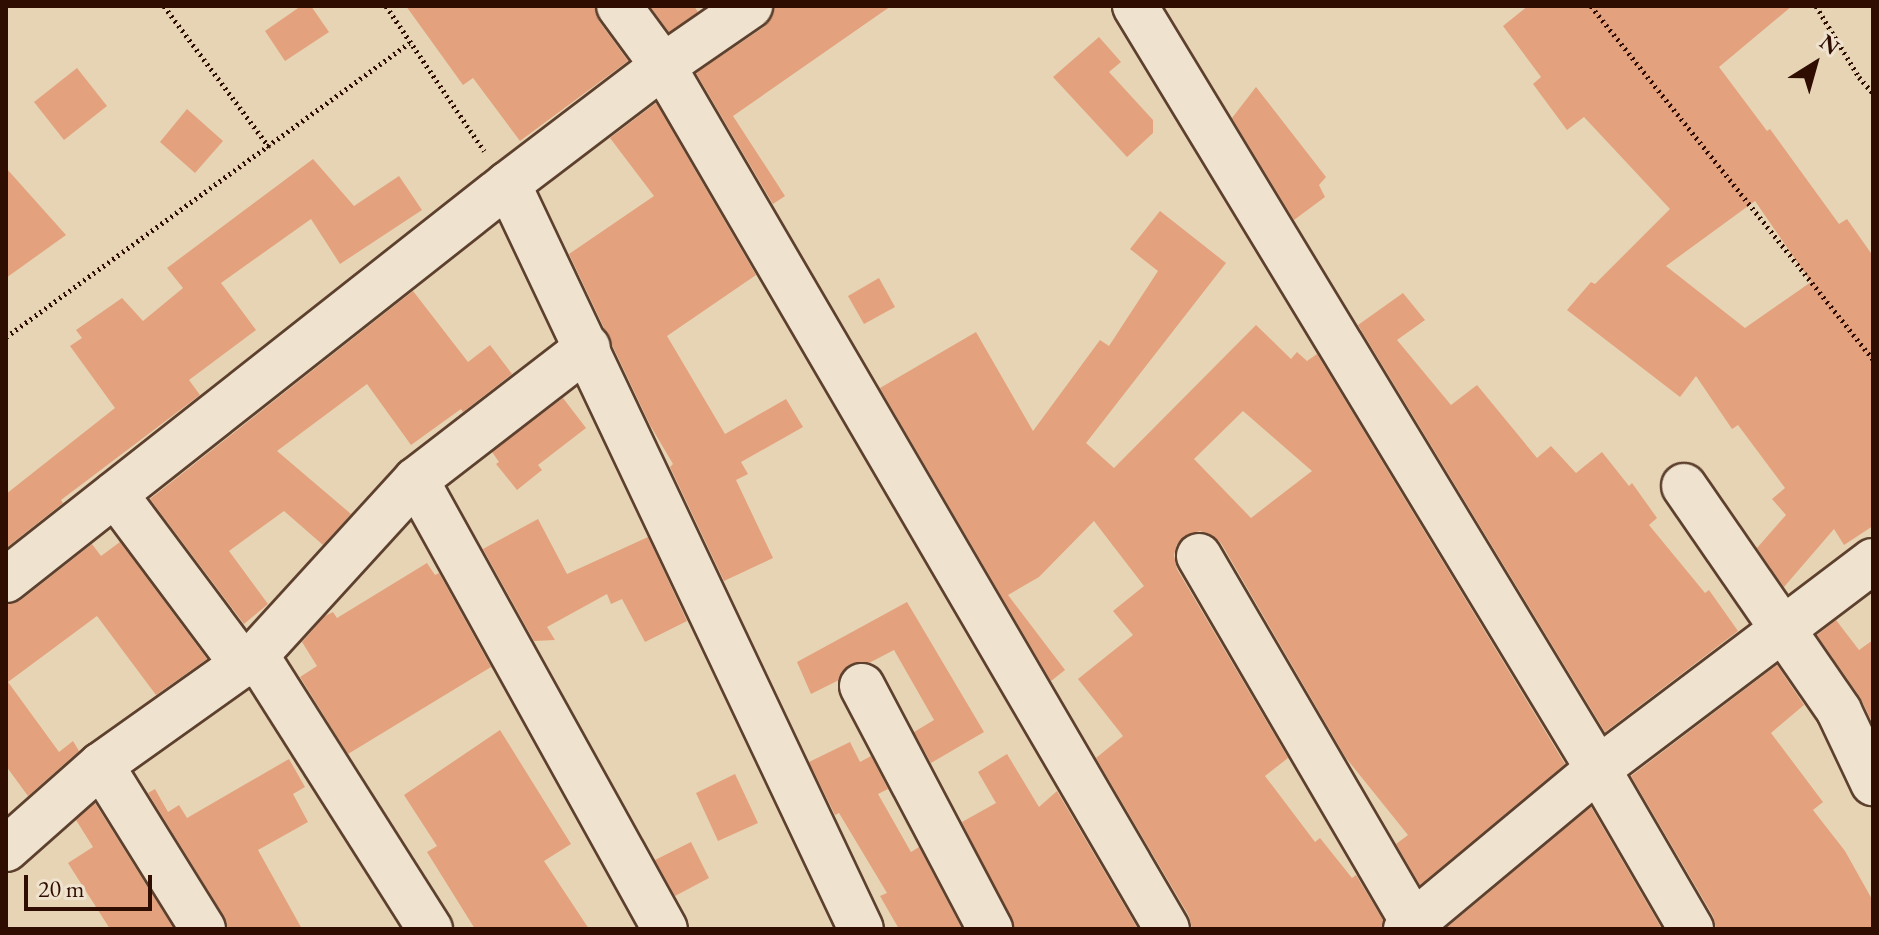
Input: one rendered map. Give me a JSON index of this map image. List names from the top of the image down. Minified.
{"scale_bar":"20 m","north":"top right"}
